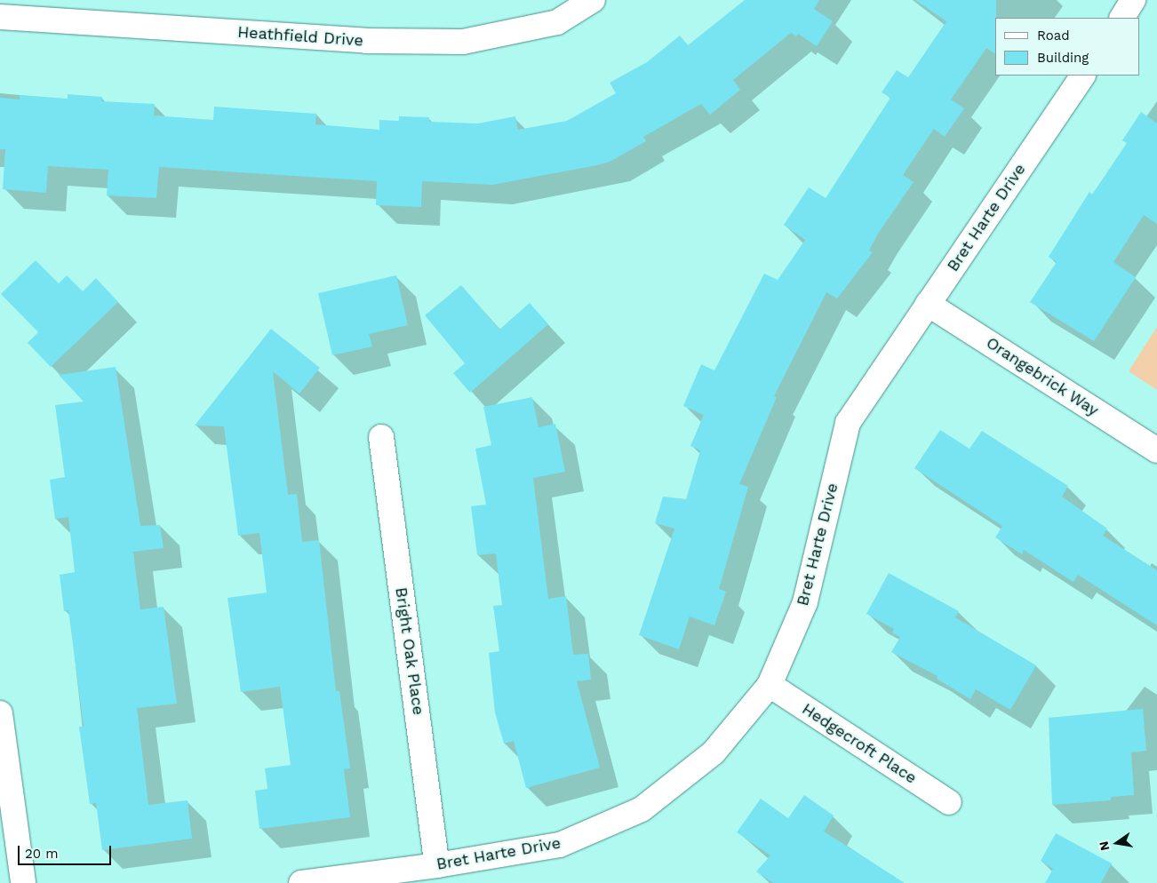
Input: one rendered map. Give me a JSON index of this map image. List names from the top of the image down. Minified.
{"streets":{"street":["Heathfield Drive","Bret Harte Drive","Orangebrick Way","Bright Oak Place","Hedgecroft Place"]},"crossings":[["Bret Harte Drive","Orangebrick Way"],["Bret Harte Drive","Bright Oak Place"],["Bret Harte Drive","Hedgecroft Place"]],"legend":["Road","Building"],"scale_bar":"20 m","north":"left"}
